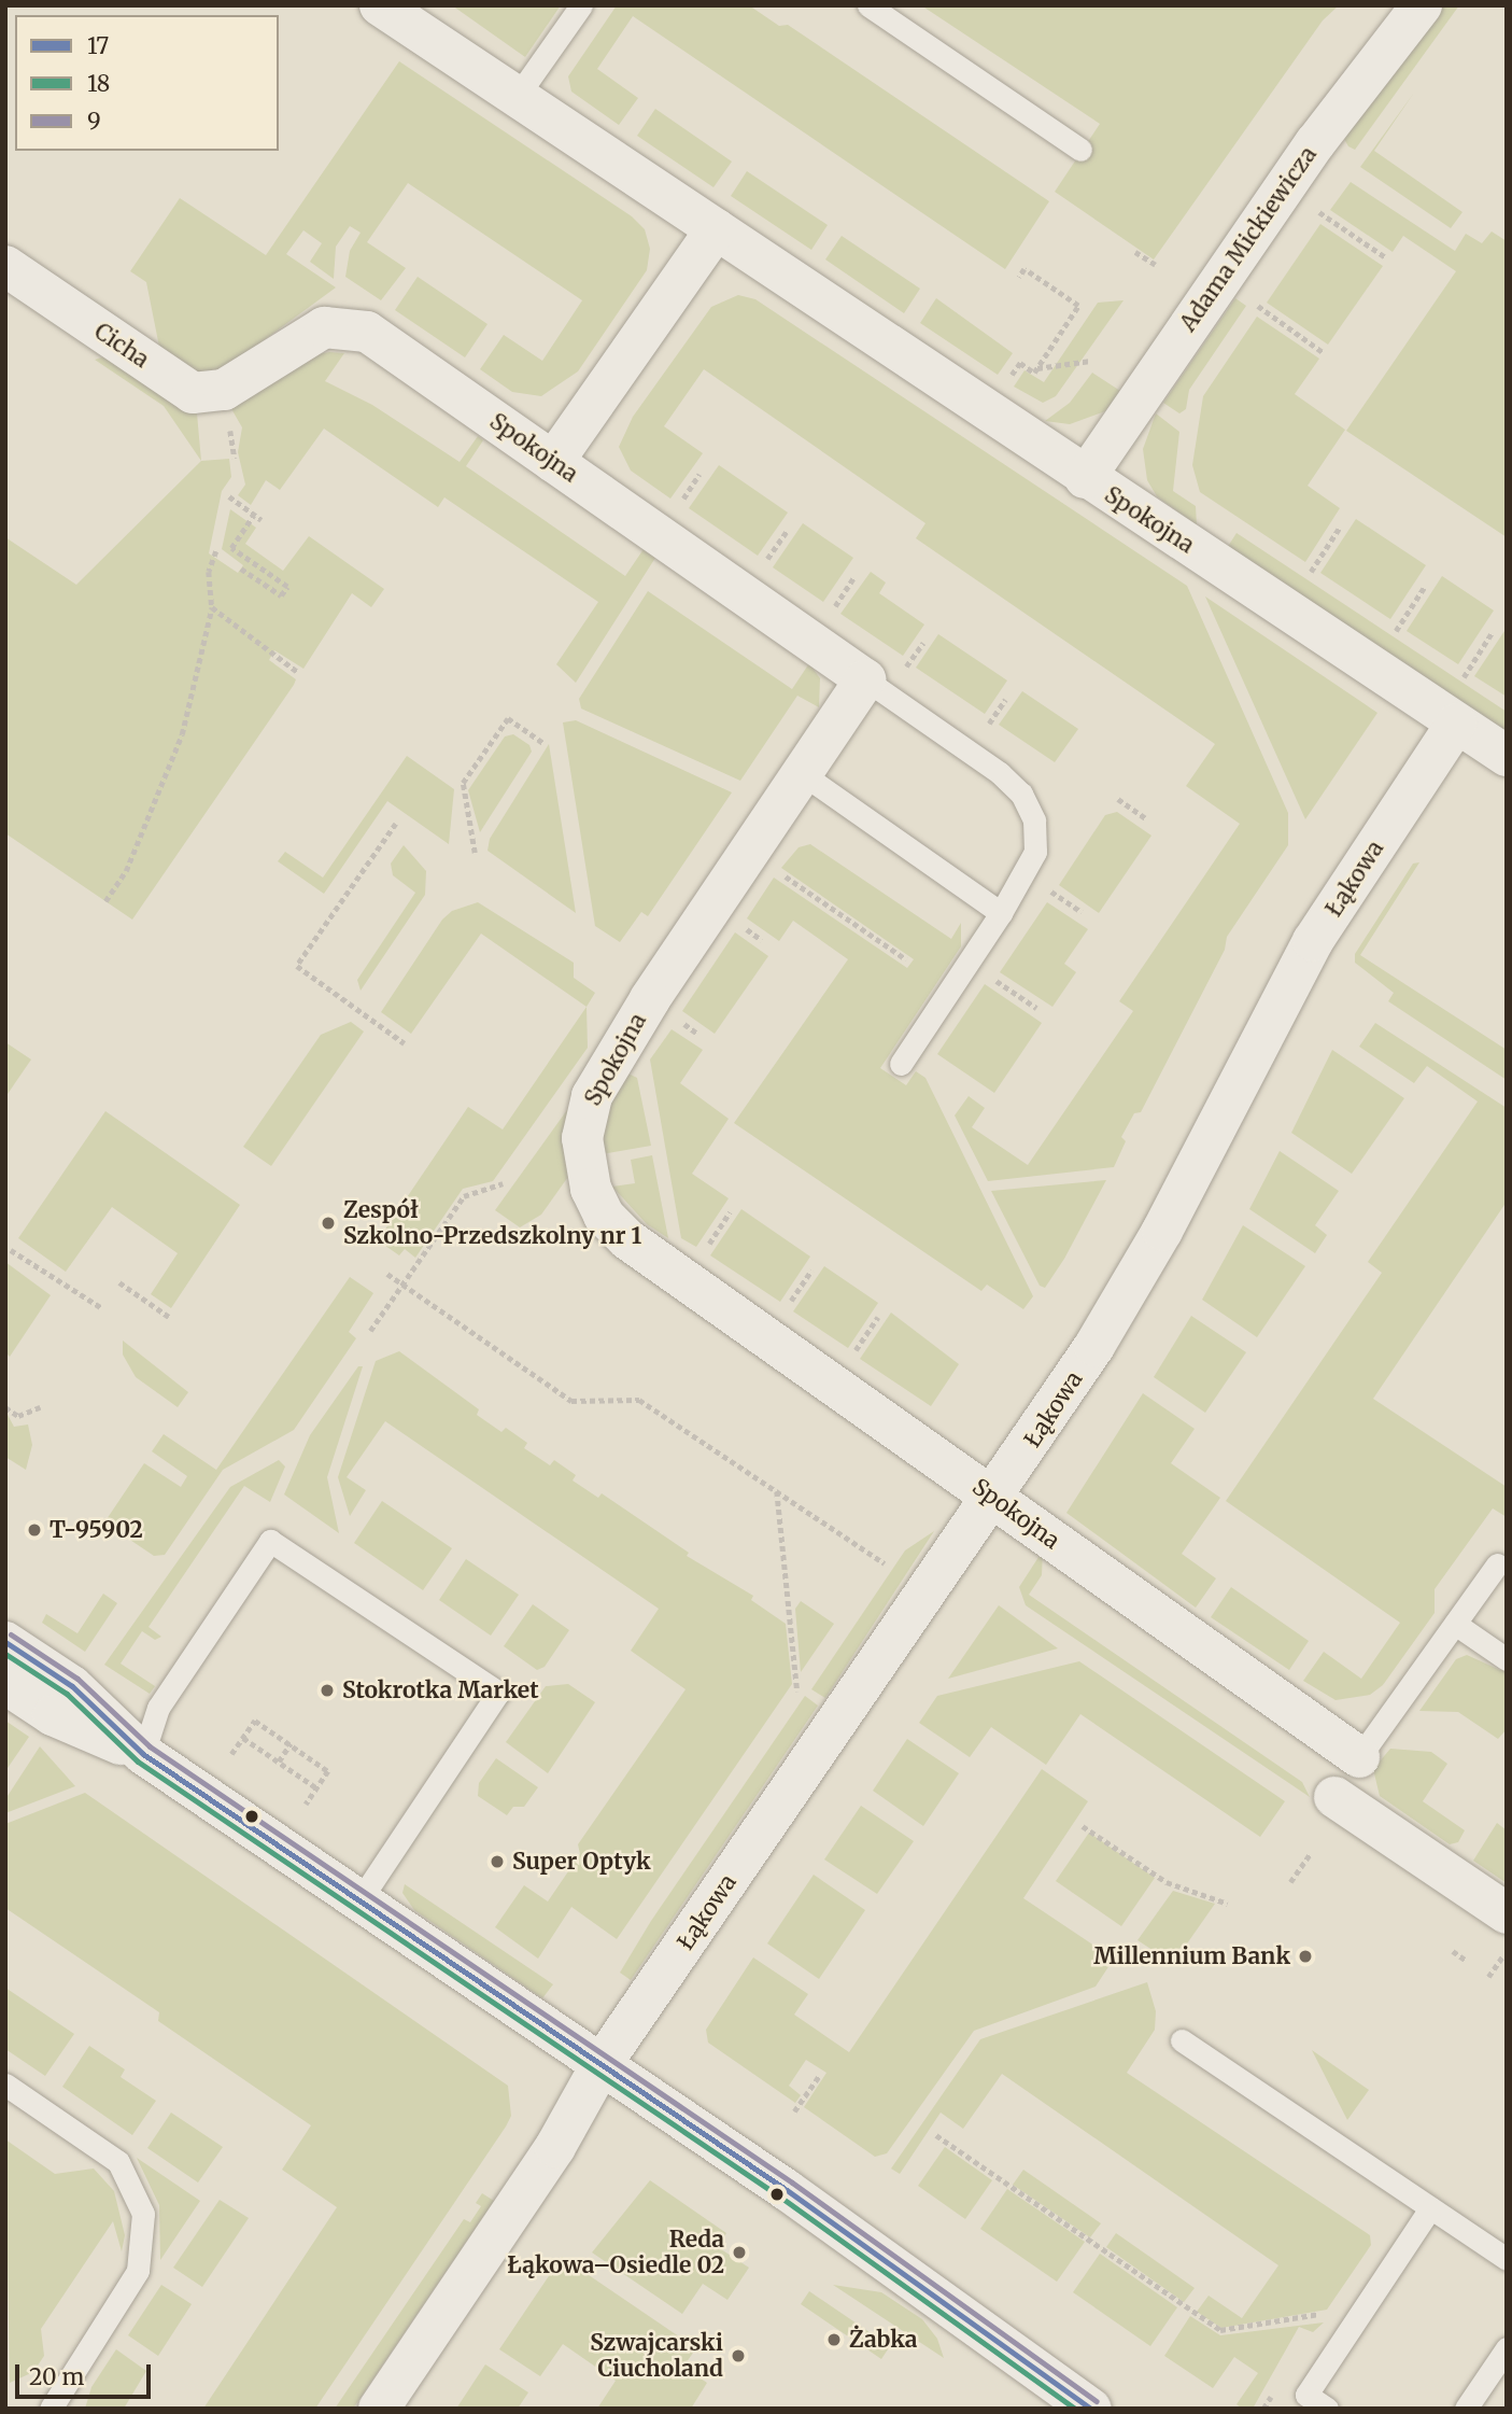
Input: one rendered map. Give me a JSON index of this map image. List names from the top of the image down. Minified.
{"streets":{"street":["Adama Mickiewicza","Cicha","Spokojna","Łąkowa"]},"crossings":[["Adama Mickiewicza","Spokojna"],["Cicha","Spokojna"],["Spokojna","Łąkowa"]],"places":["Zespół Szkolno-Przedszkolny nr 1","T-95902","Stokrotka Market","Super Optyk","Millennium Bank","Reda Łąkowa–Osiedle 02","Żabka","Szwajcarski Ciucholand"],"lines":["transit line 9","transit line 17","transit line 18"],"legend":["17","18","9"],"scale_bar":"20 m"}
